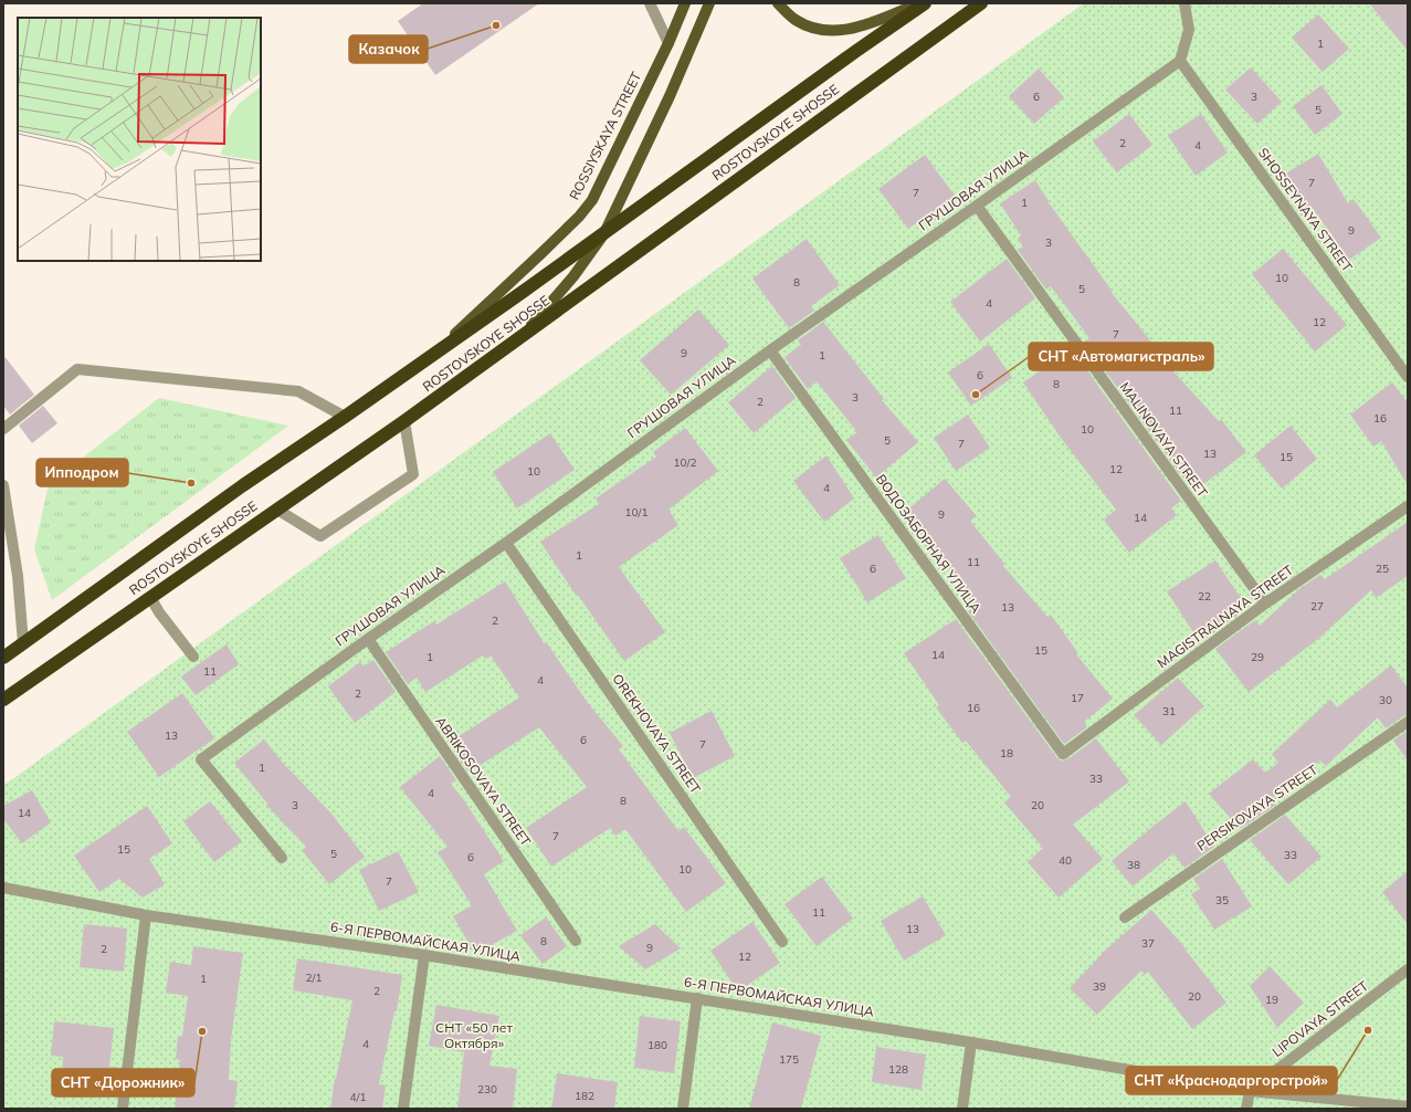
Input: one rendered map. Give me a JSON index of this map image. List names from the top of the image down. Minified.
{"streets":{"highway":["ROSTOVSKOYE SHOSSE"],"main road":["ROSSIYSKAYA STREET"],"street":["ГРУШОВАЯ УЛИЦА","SHOSSEYNAYA STREET","MALINOVAYA STREET","ВОДОЗАБОРНАЯ УЛИЦА","MAGISTRALNAYA STREET","OREKHOVAYA STREET","ABRIKOSOVAYA STREET","PERSIKOVAYA STREET","6-Я ПЕРВОМАЙСКАЯ УЛИЦА","LIPOVAYA STREET"]},"crossings":[["ROSTOVSKOYE SHOSSE","ROSSIYSKAYA STREET"],["ГРУШОВАЯ УЛИЦА","SHOSSEYNAYA STREET"],["ГРУШОВАЯ УЛИЦА","MALINOVAYA STREET"],["ГРУШОВАЯ УЛИЦА","ВОДОЗАБОРНАЯ УЛИЦА"],["ГРУШОВАЯ УЛИЦА","OREKHOVAYA STREET"],["ГРУШОВАЯ УЛИЦА","ABRIKOSOVAYA STREET"],["MALINOVAYA STREET","MAGISTRALNAYA STREET"],["ВОДОЗАБОРНАЯ УЛИЦА","MAGISTRALNAYA STREET"],["6-Я ПЕРВОМАЙСКАЯ УЛИЦА","LIPOVAYA STREET"]],"parks":["СНТ «50 лет Октября»"],"places":["Казачок","СНТ «Автомагистраль»","Ипподром","СНТ «Краснодаргорстрой»","СНТ «Дорожник»"],"house_numbers":["1","6","3","5","2","4","7","7","1","9","3","10","8","5","4","12","7","9","1","6","8","3","2","11","16","10","5","7","13","15","10/2","12","10","4","10/1","9","14","1","11","6","25","22","27","13","2","15","14","1","29","11","4","2","17","30","16","31","13","6","7","18","1","33","4","8","3","20","14","7","15","5","33","6","40","38","10","7","35","11","13","8","37","9","2","12","2/1","1","39","2","20","19","4","180","175","128","230","182","4/1"]}
